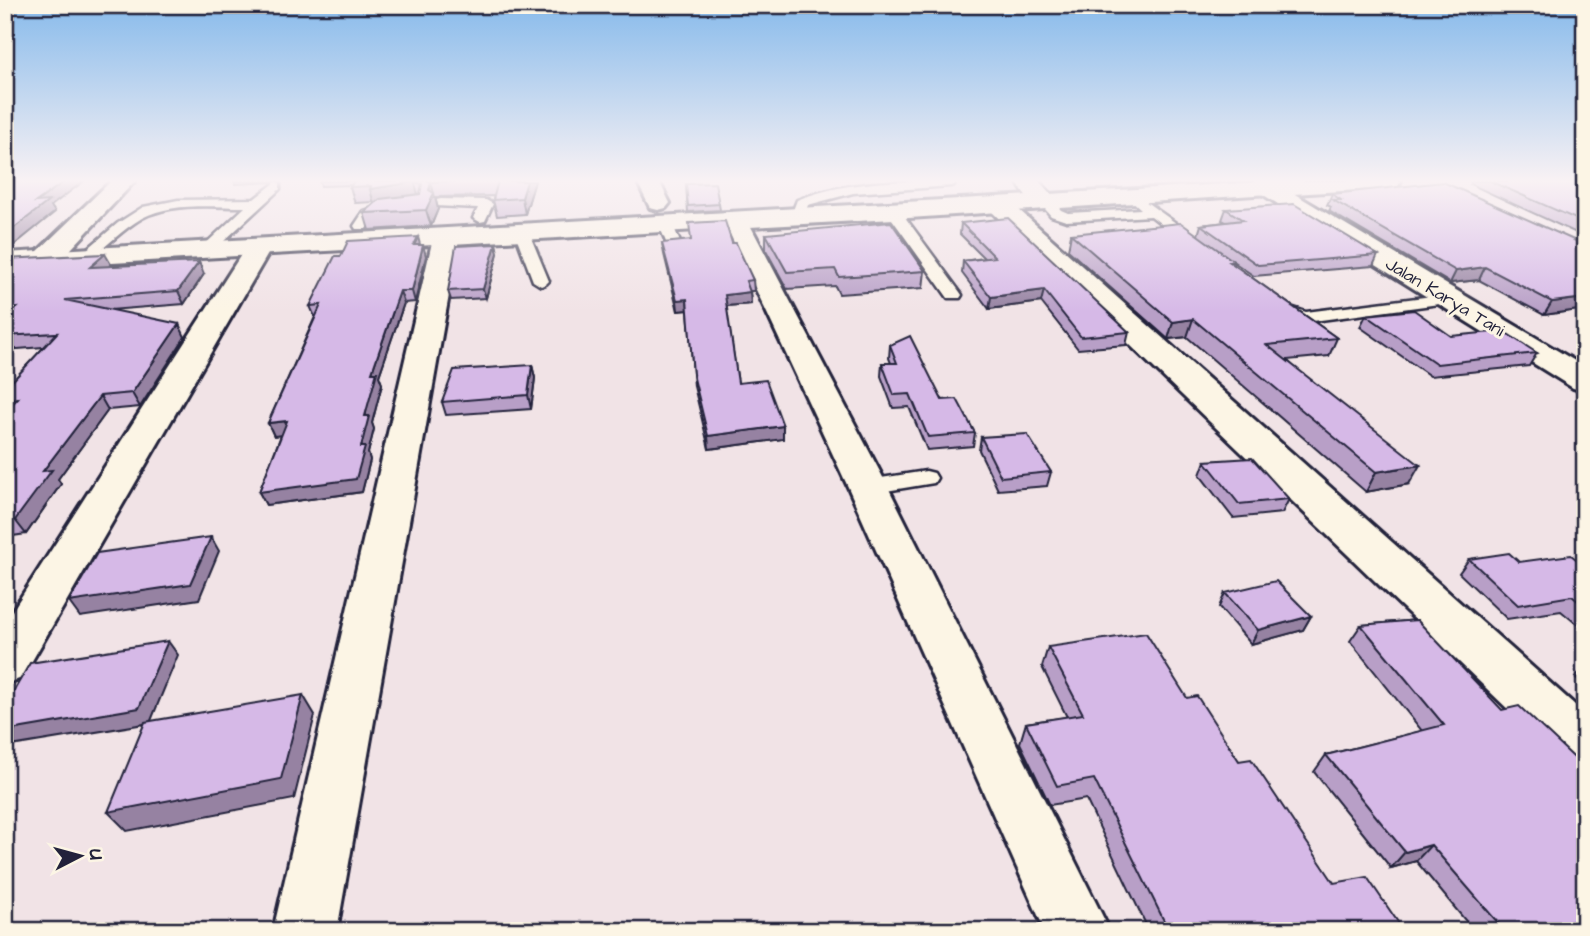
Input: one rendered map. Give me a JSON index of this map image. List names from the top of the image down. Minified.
{"streets":{"main road":["Jalan Karya Tani"]},"north":"right"}
